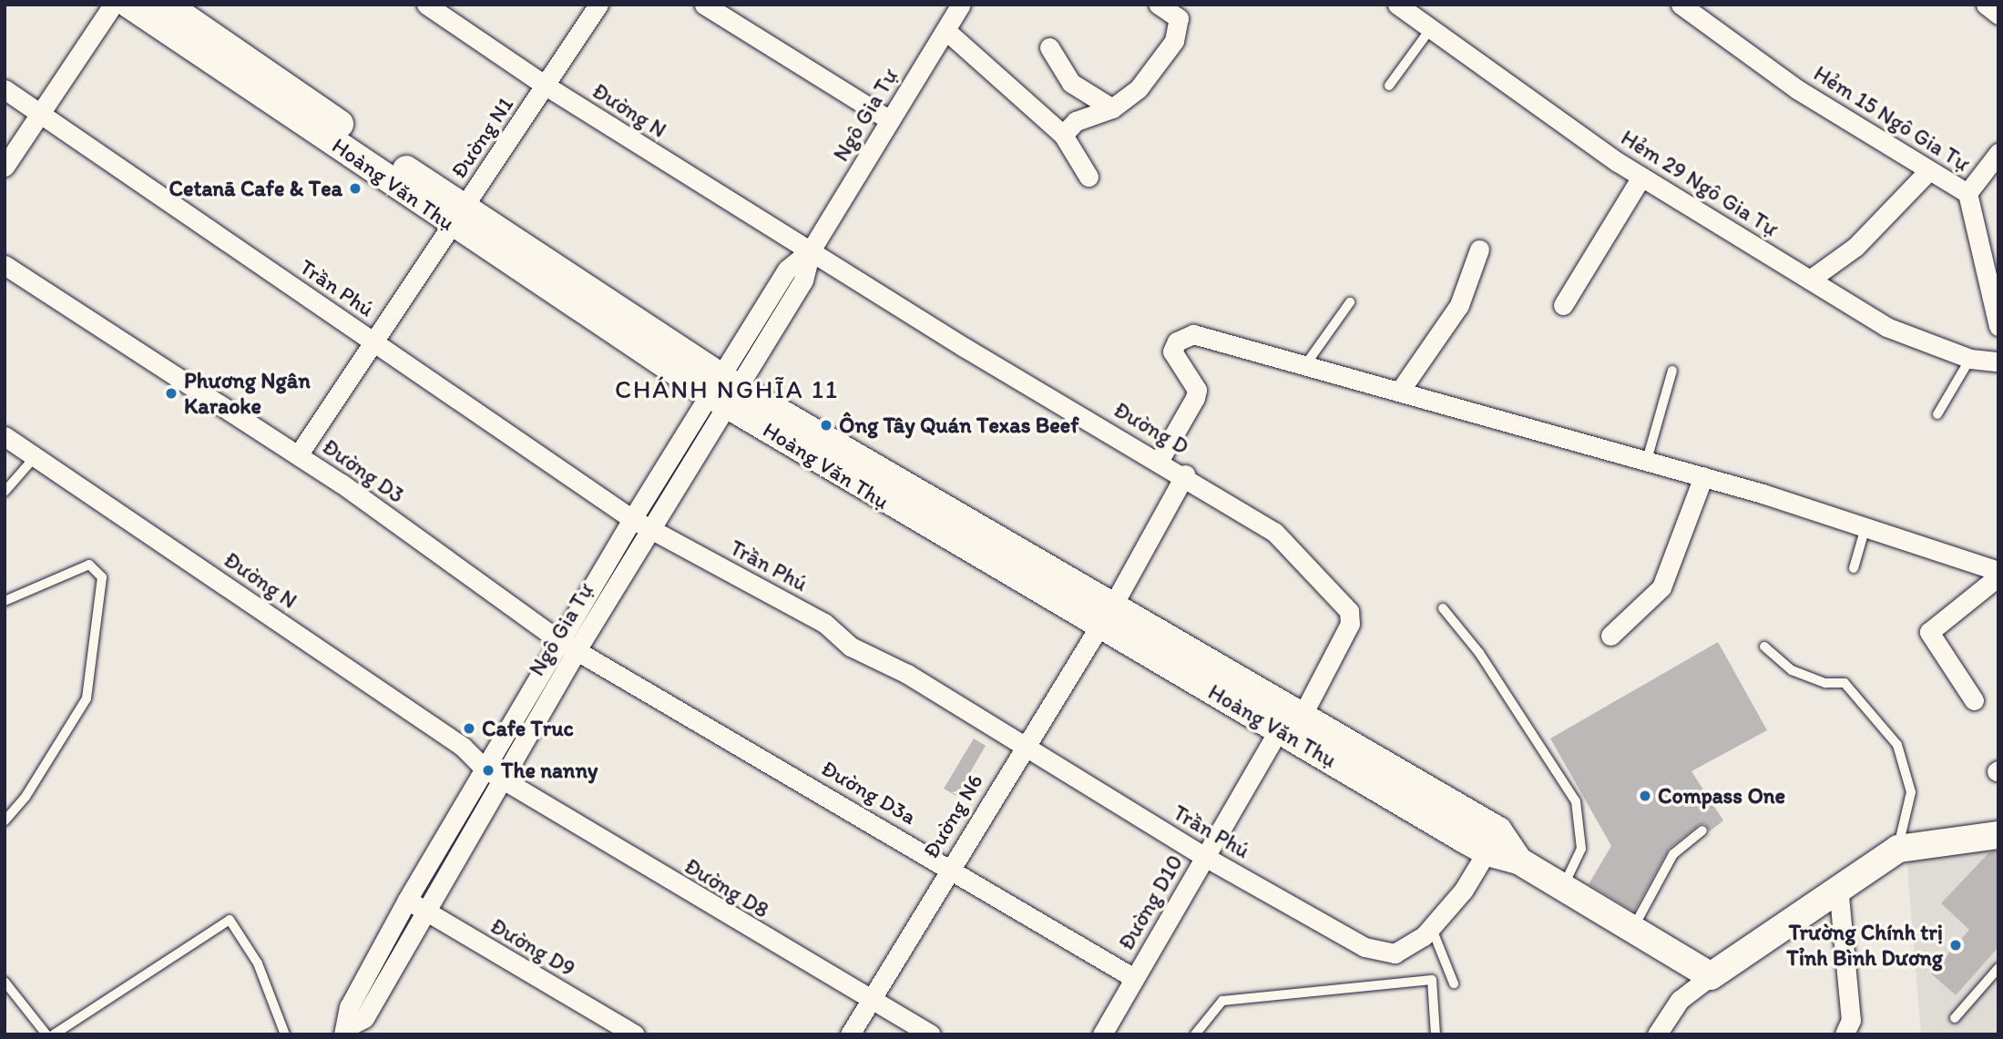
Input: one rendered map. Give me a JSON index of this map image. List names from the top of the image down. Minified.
{"streets":{"street":["Đường N","Ngô Gia Tự","Hẻm 15 Ngô Gia Tự","Đường N1","Hẻm 29 Ngô Gia Tự","Hoàng Văn Thụ","Trần Phú","Đường D","Đường D3","Đường D3a","Đường N6","Đường D8","Đường D10","Đường D9"]},"crossings":[["Đường N","Ngô Gia Tự"],["Đường N","Đường N1"],["Đường N","Đường D"],["Đường N","Đường D8"],["Ngô Gia Tự","Hoàng Văn Thụ"],["Ngô Gia Tự","Trần Phú"],["Ngô Gia Tự","Đường D"],["Ngô Gia Tự","Đường D3"],["Ngô Gia Tự","Đường D3a"],["Ngô Gia Tự","Đường D8"],["Ngô Gia Tự","Đường D9"],["Đường N1","Hoàng Văn Thụ"],["Đường N1","Trần Phú"],["Đường N1","Đường D3"],["Hoàng Văn Thụ","Trần Phú"],["Hoàng Văn Thụ","Đường D"],["Hoàng Văn Thụ","Đường N6"],["Hoàng Văn Thụ","Đường D10"],["Trần Phú","Đường N6"],["Trần Phú","Đường D10"],["Đường D","Đường N6"],["Đường D3","Đường D3a"],["Đường D3a","Đường N6"],["Đường D3a","Đường D10"],["Đường N6","Đường D8"]],"districts":["CHÁNH NGHĨA 11"],"places":["Cetanā Cafe & Tea","Phương Ngân Karaoke","Ông Tây Quán Texas Beef","Cafe Truc","The nanny","Compass One","Trường Chính trị Tỉnh Bình Dương"]}
